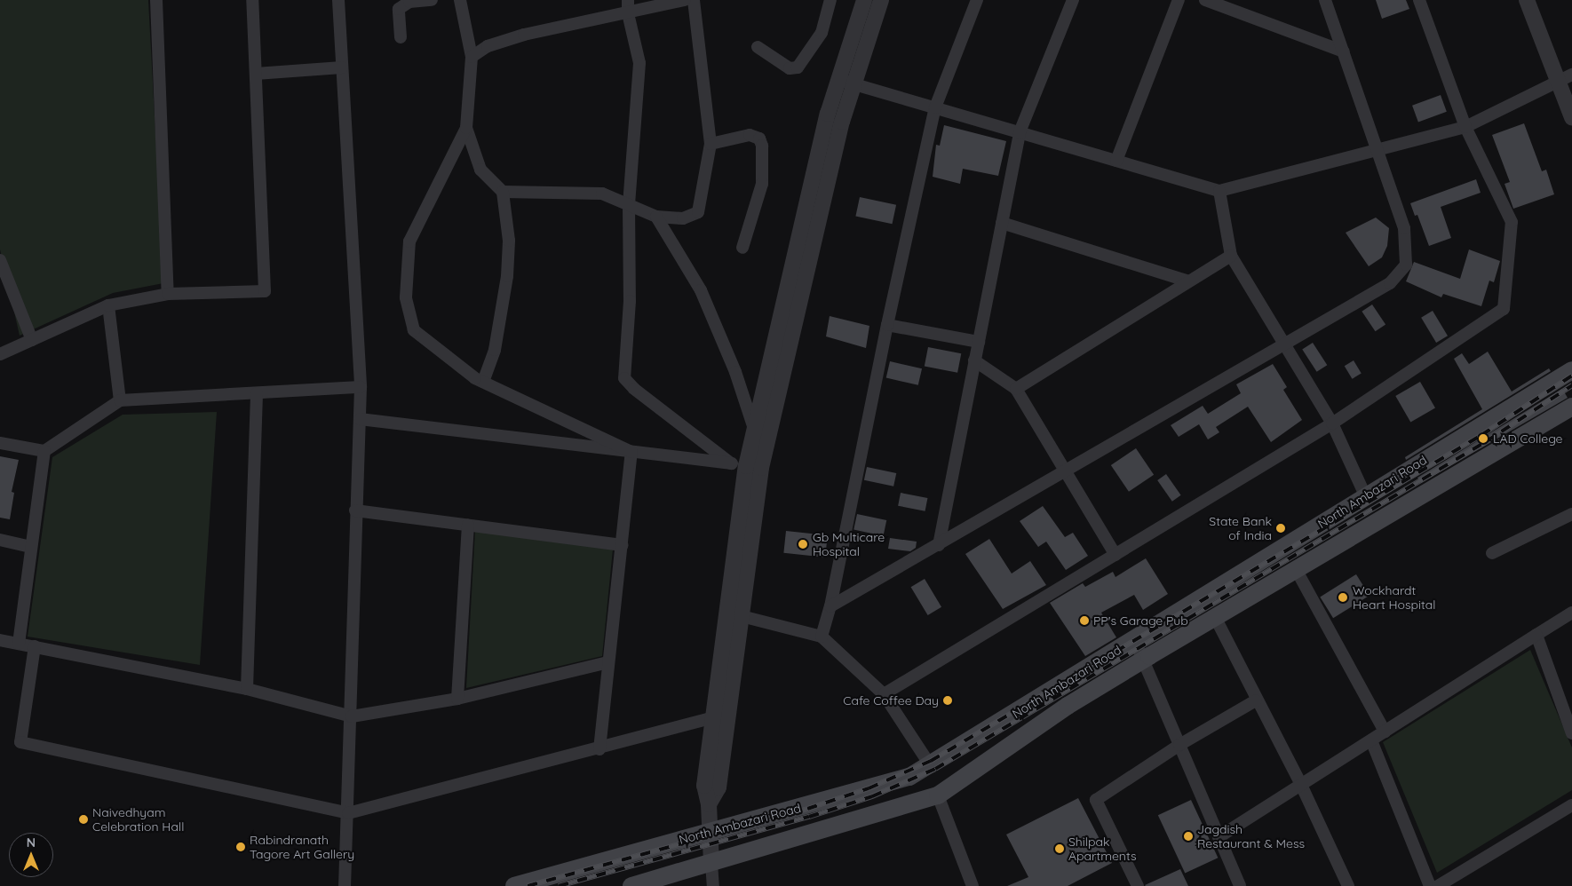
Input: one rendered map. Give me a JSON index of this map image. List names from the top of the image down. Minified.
{"streets":{"main road":["North Ambazari Road"]},"places":["LAD College","State Bank of India","Gb Multicare Hospital","Wockhardt Heart Hospital","PP's Garage Pub","Cafe Coffee Day","Naivedhyam Celebration Hall","Jagdish Restaurant & Mess","Rabindranath Tagore Art Gallery","Shilpak Apartments"],"north":"top"}
